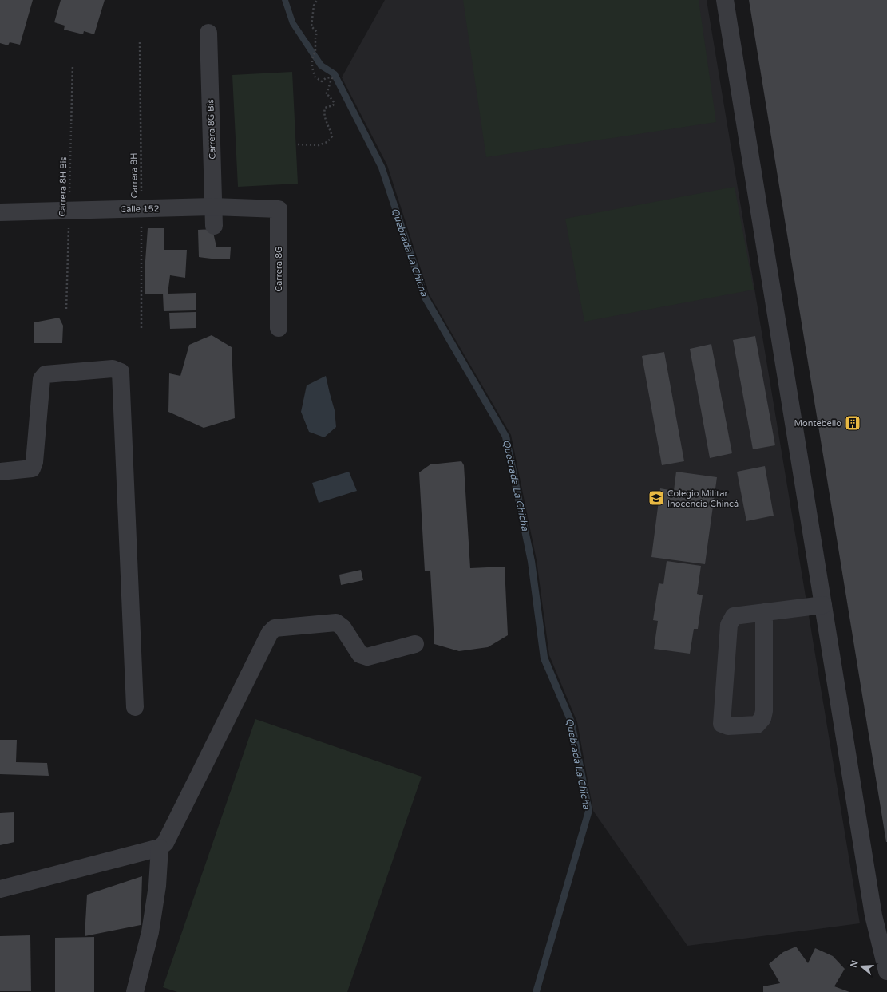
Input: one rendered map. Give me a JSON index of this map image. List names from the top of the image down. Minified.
{"streets":{"street":["Carrera 8G Bis","Calle 152","Carrera 8G"],"path":["Carrera 8H","Carrera 8H Bis"]},"crossings":[["Carrera 8G Bis","Calle 152"],["Carrera 8H","Calle 152"],["Carrera 8H Bis","Calle 152"],["Calle 152","Carrera 8G"]],"water":["Quebrada La Chicha"],"places":{"building":["Montebello"],"school or university":["Colegio Militar Inocencio Chincá"]},"north":"left"}
